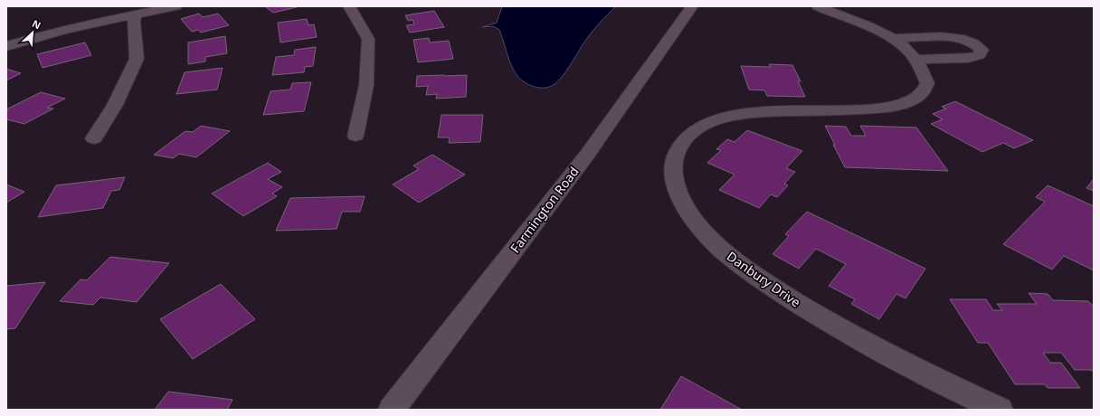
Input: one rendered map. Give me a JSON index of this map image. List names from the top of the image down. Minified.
{"streets":{"street":["Farmington Road","Danbury Drive"]},"north":"top right"}
